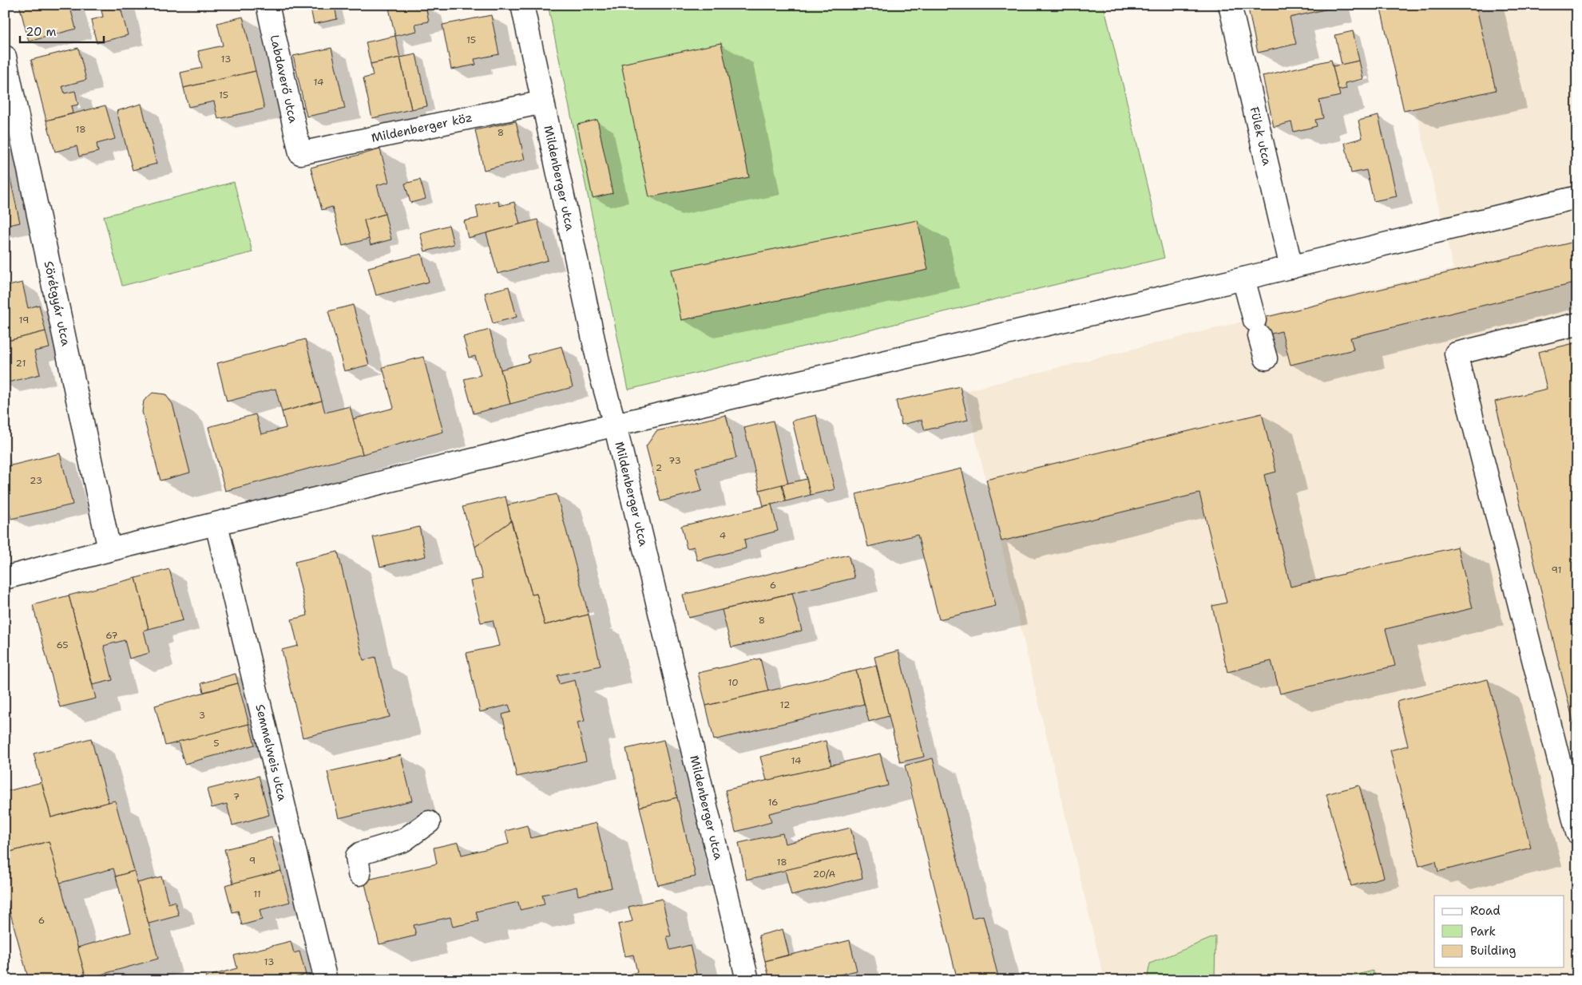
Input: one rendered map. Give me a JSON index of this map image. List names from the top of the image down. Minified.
{"streets":{"street":["Labdaverő utca","Mildenberger köz","Fülek utca","Mildenberger utca","Sörétgyár utca","Semmelweis utca"]},"crossings":[["Labdaverő utca","Mildenberger köz"],["Mildenberger köz","Mildenberger utca"]],"house_numbers":["15","13","14","15","18","8","19","21","73","2","23","4","91","6","8","67","65","10","12","3","5","14","7","16","9","18","20/A","11","6","13"],"legend":["Road","Park","Building"],"scale_bar":"20 m"}
